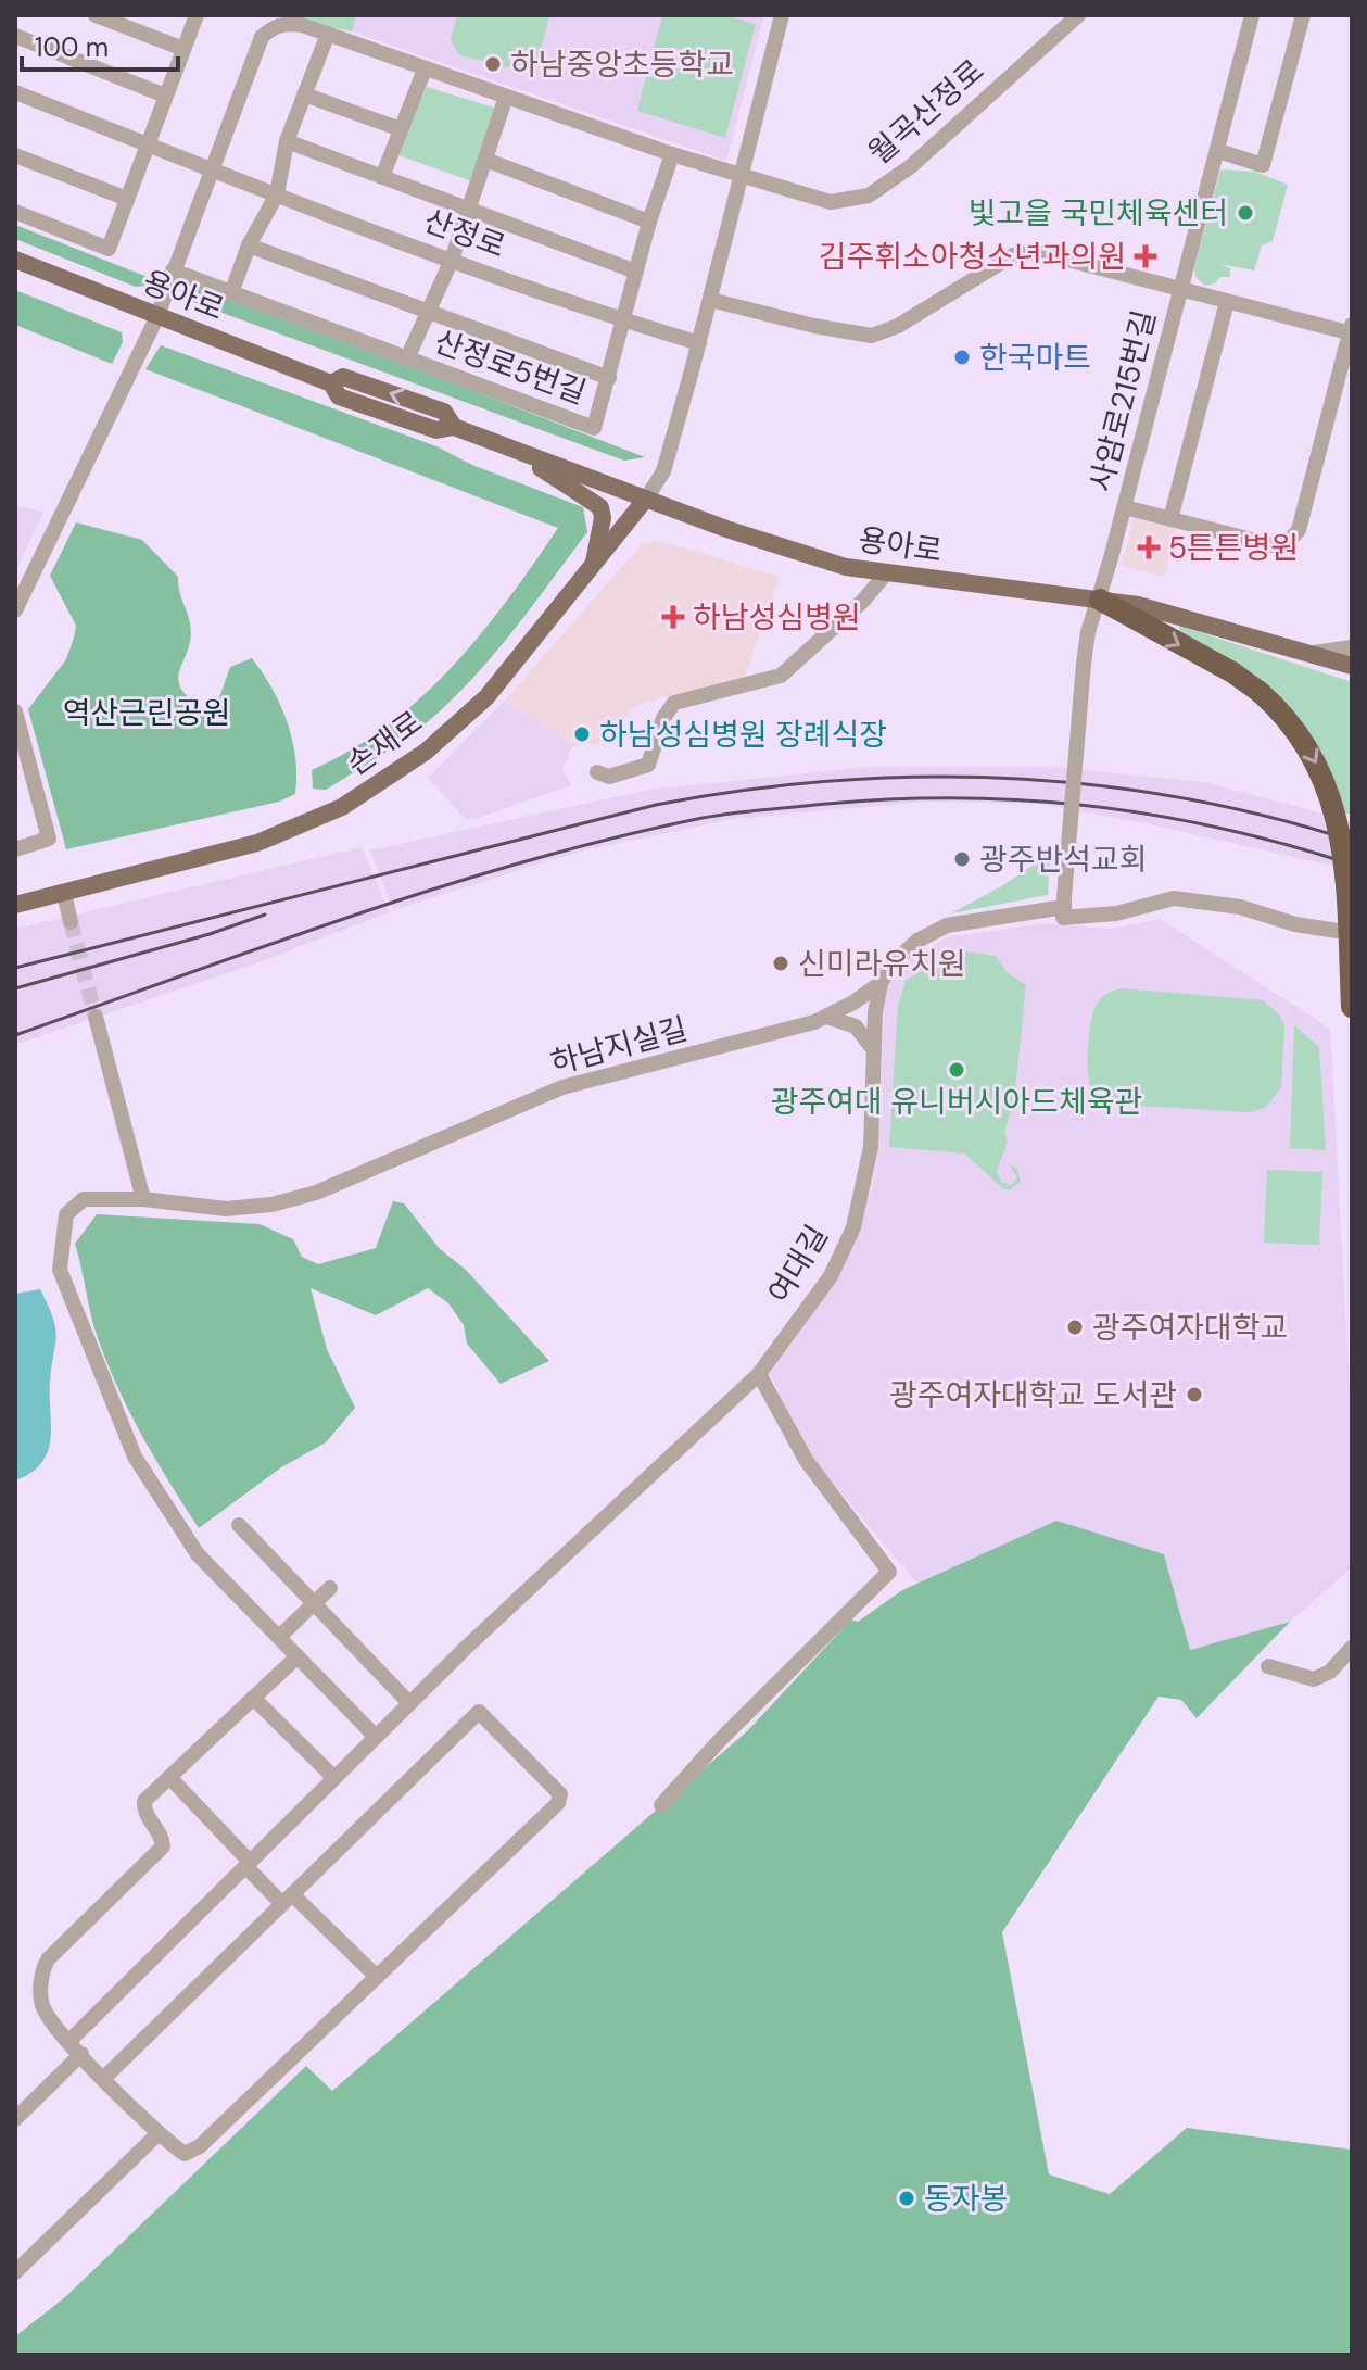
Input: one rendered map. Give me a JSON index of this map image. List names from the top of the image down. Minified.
{"streets":{"main road":["용아로","손재로"],"street":["월곡산정로","산정로","산정로5번길","사암로215번길","하남지실길","여대길"]},"crossings":[["월곡산정로","산정로"],["월곡산정로","산정로5번길"],["산정로","산정로5번길"],["용아로","사암로215번길"],["용아로","손재로"],["하남지실길","여대길"]],"parks":["역산근린공원"],"places":{"other":["하남중앙초등학교","빛고을 국민체육센터","한국마트","하남성심병원 장례식장","광주반석교회","신미라유치원","광주여대 유니버시아드체육관","광주여자대학교","광주여자대학교 도서관","동자봉"],"health":["김주휘소아청소년과의원","5튼튼병원","하남성심병원"]},"scale_bar":"100 m"}
